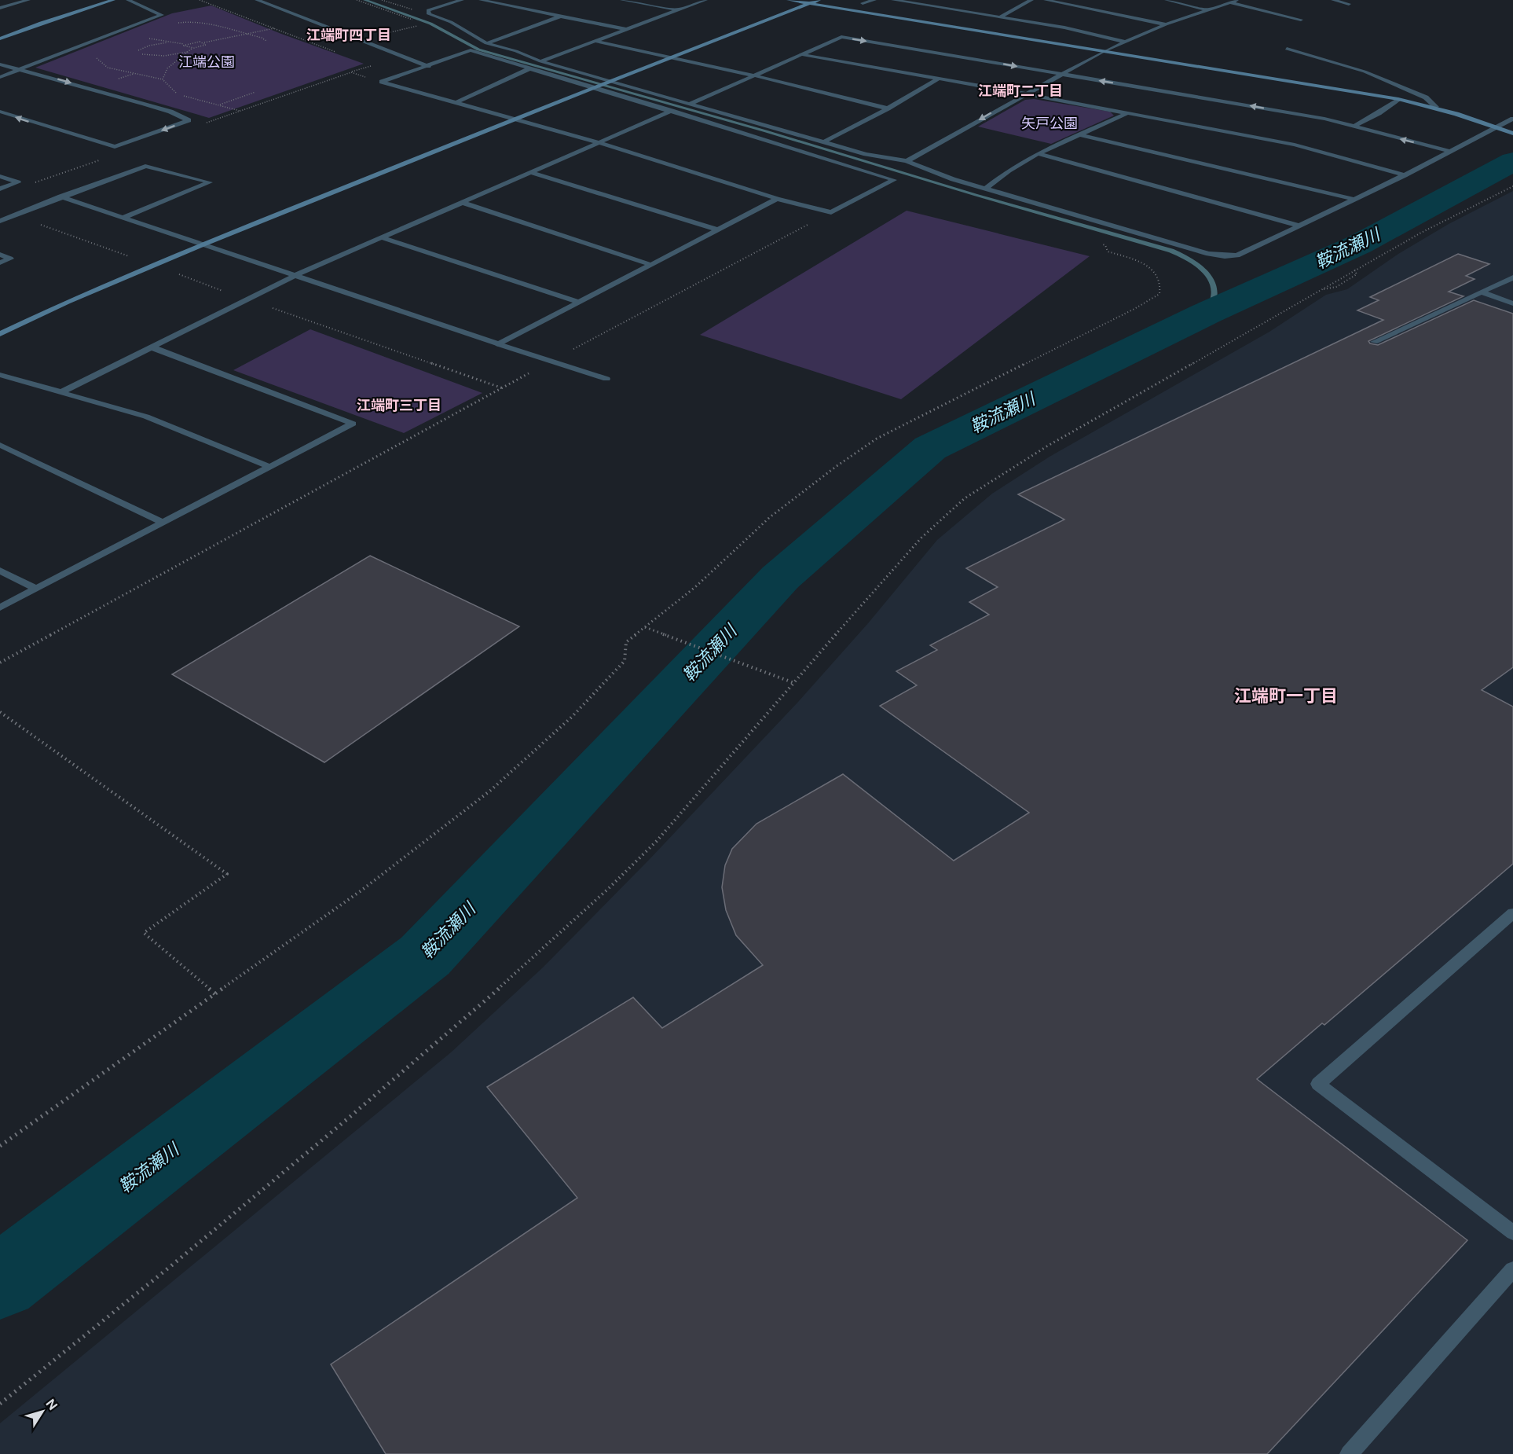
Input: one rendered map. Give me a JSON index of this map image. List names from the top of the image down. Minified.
{"districts":["江端町四丁目","江端町二丁目","江端町三丁目","江端町一丁目"],"water":["鞍流瀬川"],"parks":["江端公園","矢戸公園"],"north":"top right"}
